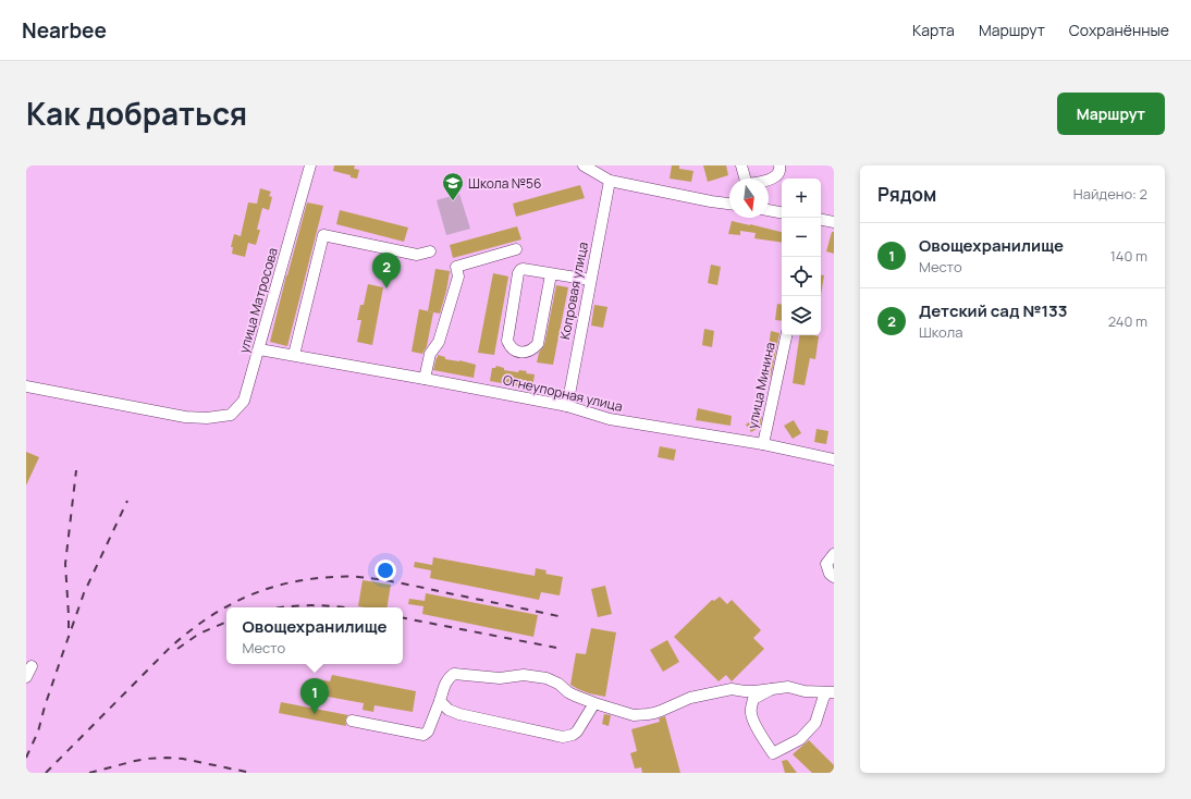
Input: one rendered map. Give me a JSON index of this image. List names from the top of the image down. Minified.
{"streets":{"street":["Копровая улица","улица Матросова","улица Минина","Огнеупорная улица"]},"crossings":[["Копровая улица","Огнеупорная улица"],["улица Матросова","Огнеупорная улица"],["улица Минина","Огнеупорная улица"]],"places":{"school or university":["Школа №56"]},"north":"bottom","page":{"header":"Nearbee","nav":["Карта","Маршрут","Сохранённые"],"title":"Как добраться","buttons":"Маршрут","heading":["Рядом","Найдено: 2"],"map_buttons":["+","−"],"list":[{"mark":"1","name":"Овощехранилище","note":"Место","value":"140 m"},{"mark":"2","name":"Детский сад №133","note":"Школа","value":"240 m"}],"pins":["2","1"],"popup":["Овощехранилище","Место"]}}
